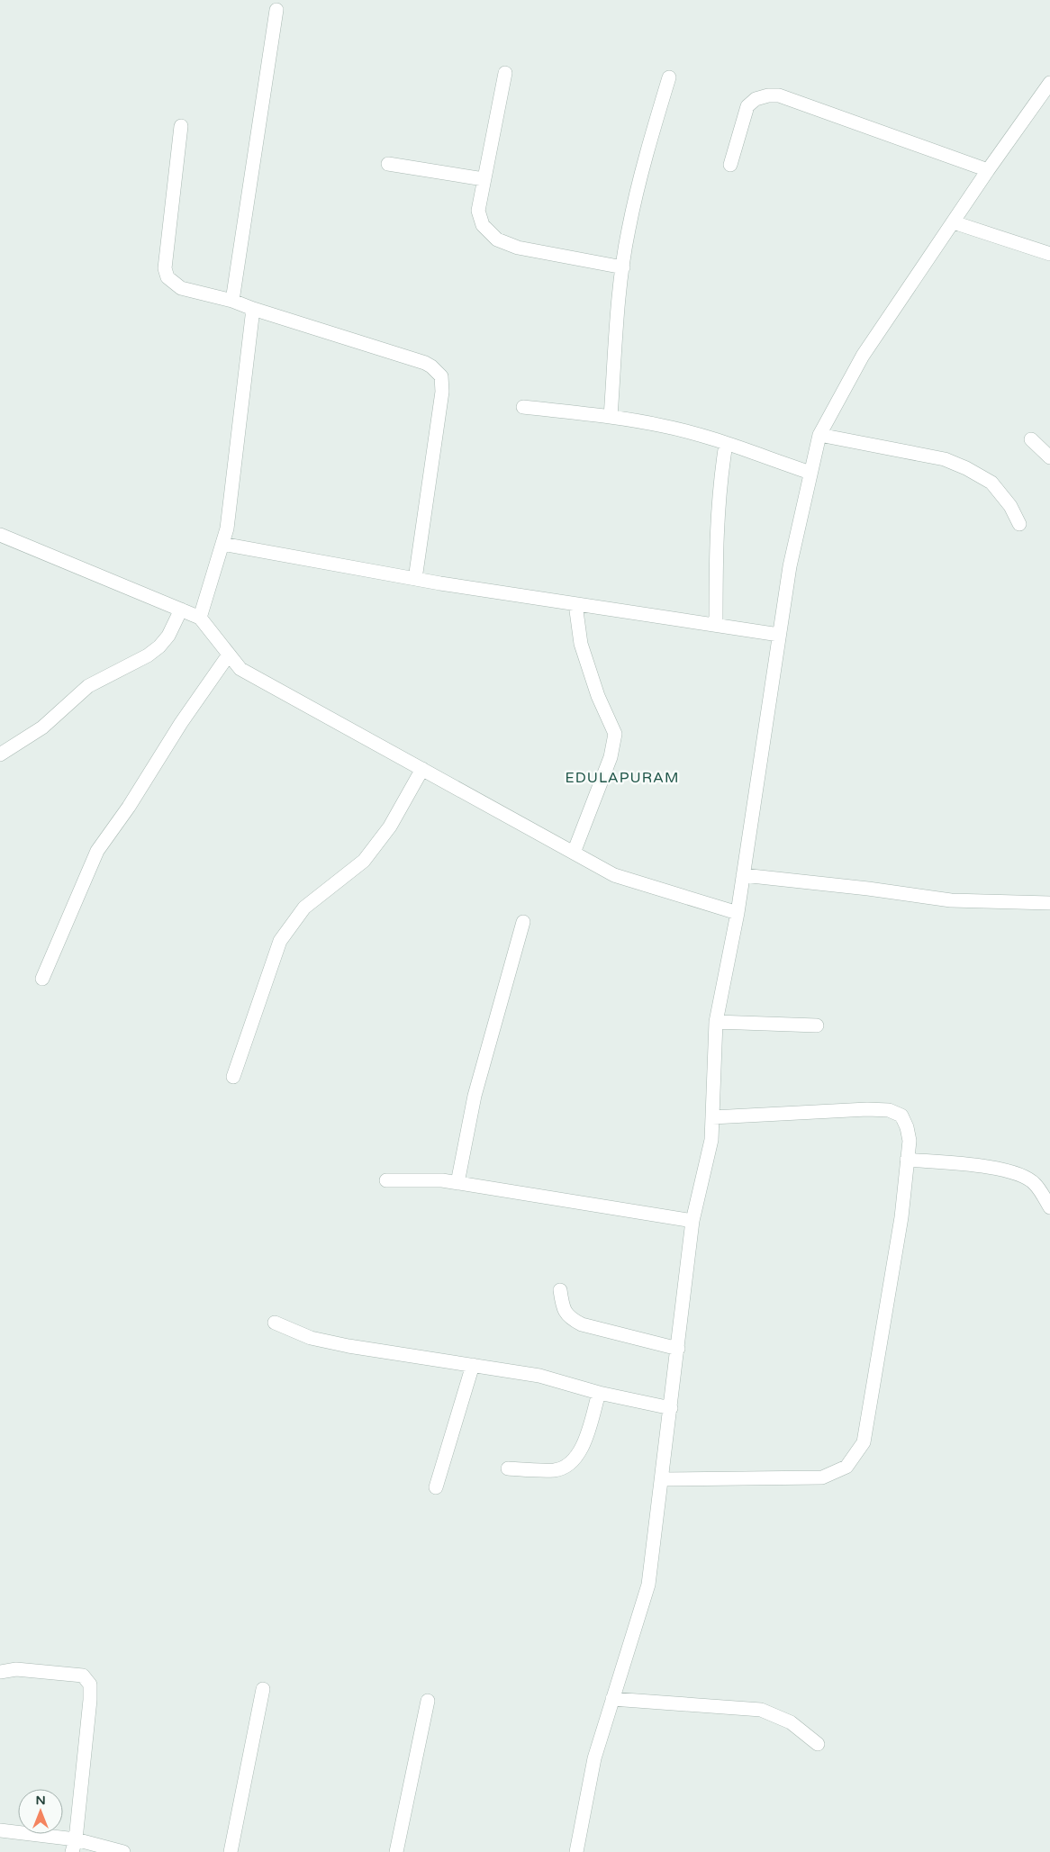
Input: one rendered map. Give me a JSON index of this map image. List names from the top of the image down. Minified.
{"districts":["EDULAPURAM"],"north":"top"}
